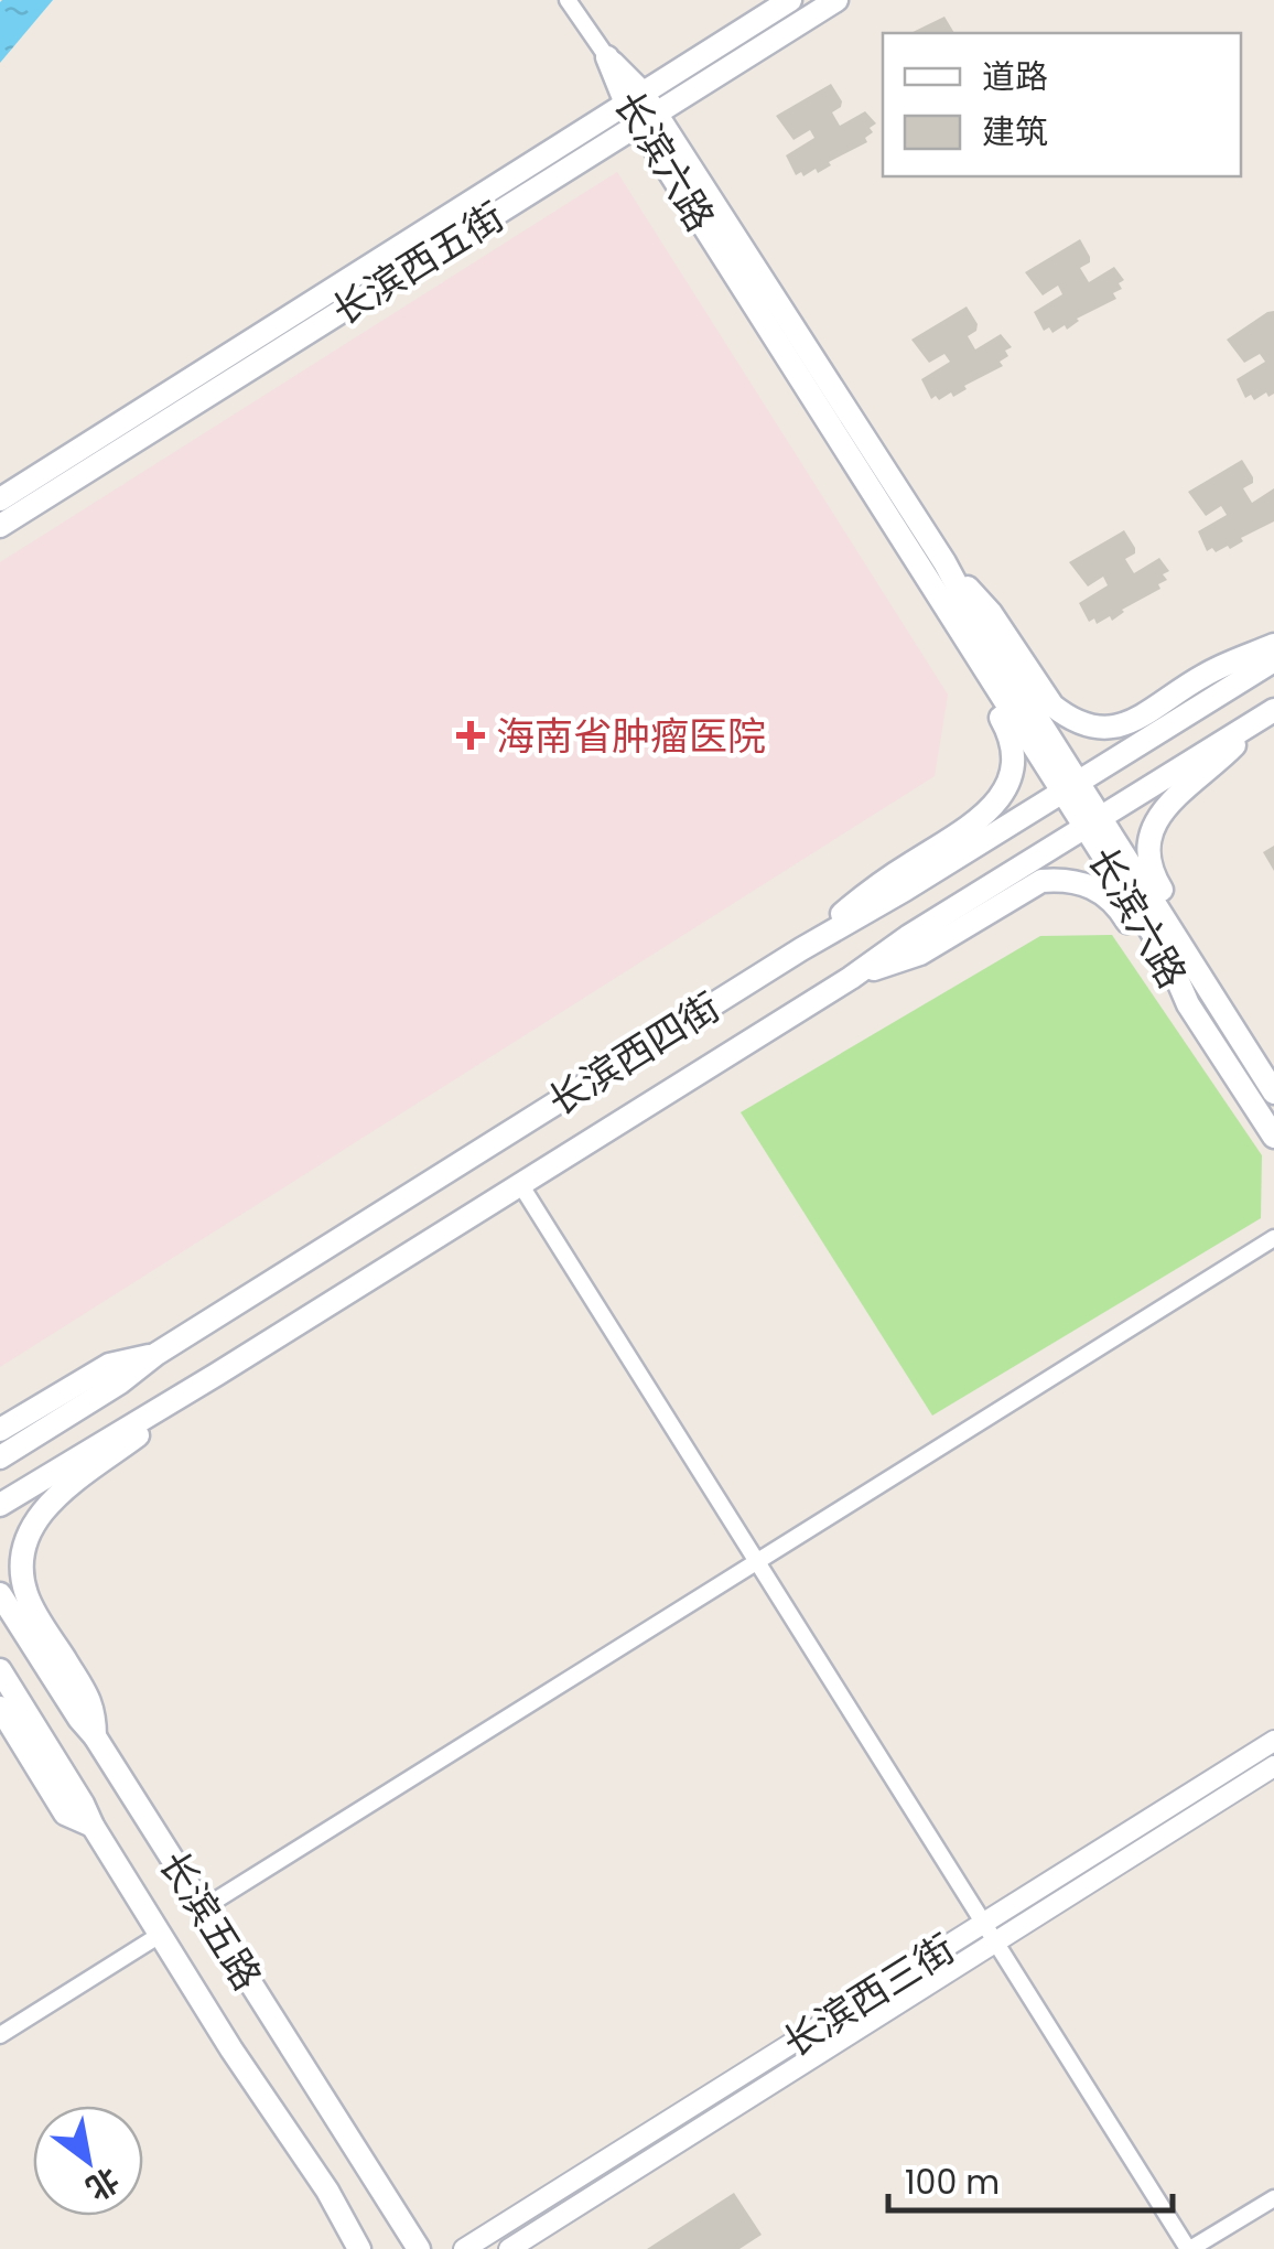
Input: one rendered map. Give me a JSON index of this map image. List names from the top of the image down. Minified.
{"streets":{"main road":["长滨六路","长滨西五街","长滨西四街","长滨五路"],"street":["长滨西三街"]},"crossings":[["长滨六路","长滨西五街"],["长滨六路","长滨西四街"]],"places":{"health":["海南省肿瘤医院"]},"legend":["道路","建筑"],"scale_bar":"100 m","north":"bottom right"}
